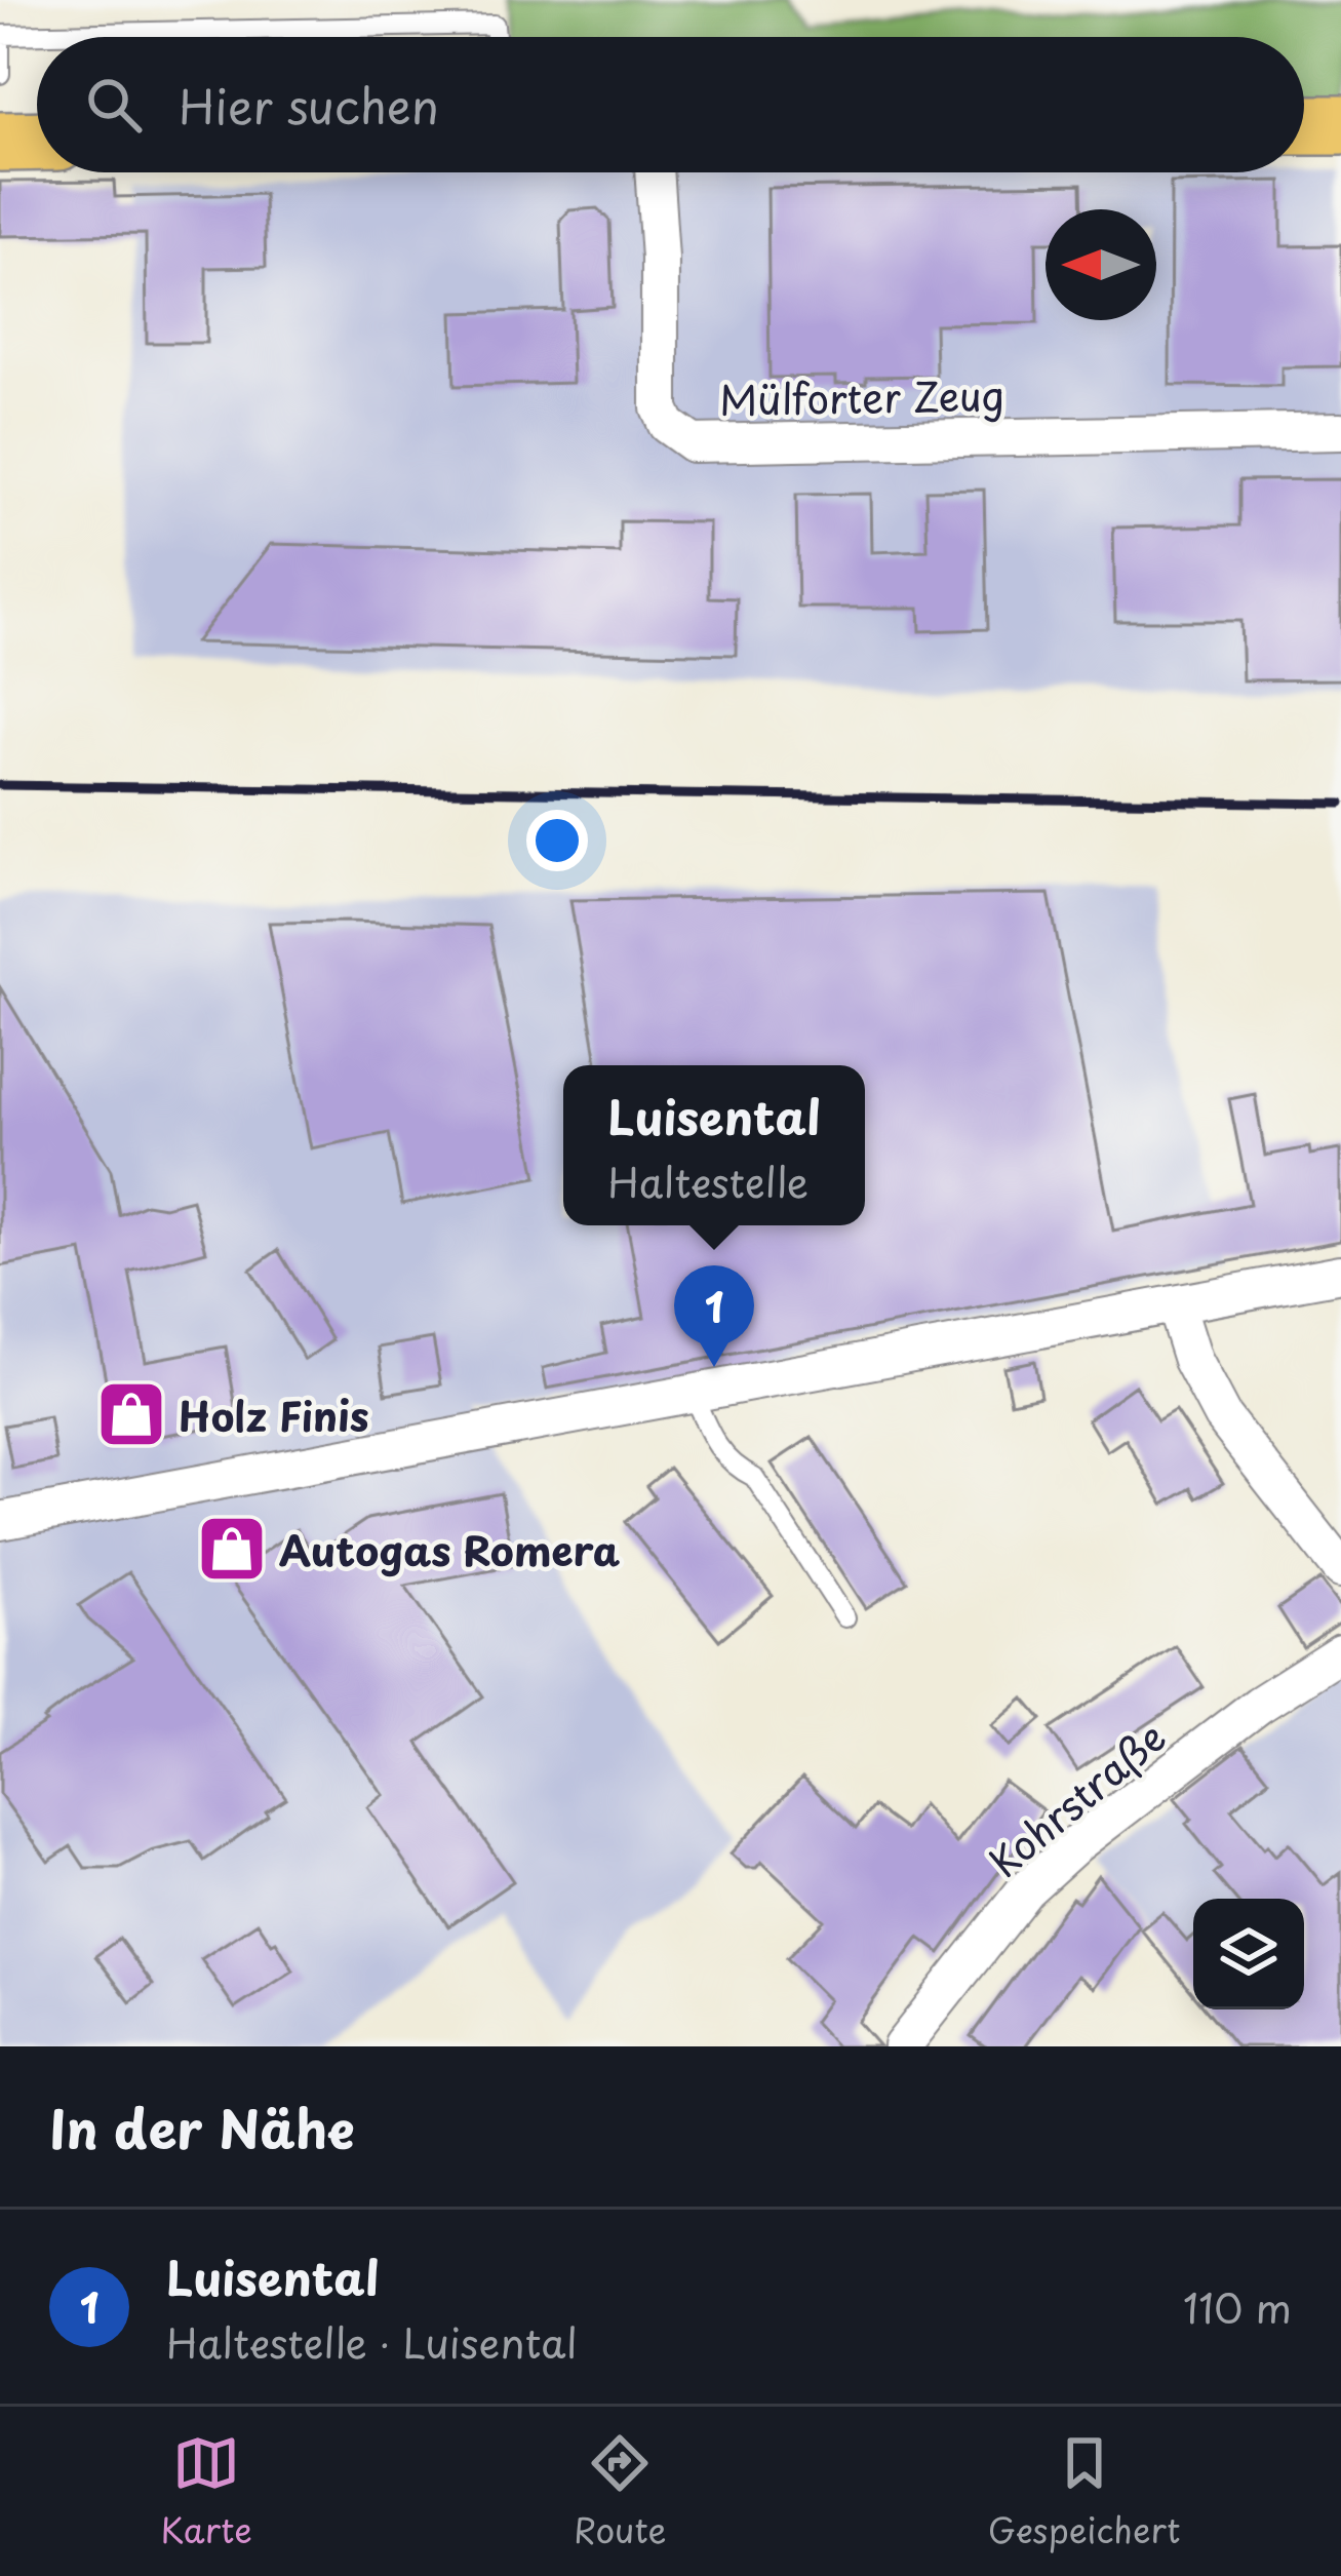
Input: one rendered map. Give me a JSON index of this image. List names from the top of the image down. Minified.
{"streets":{"street":["Mülforter Zeug","Kohrstraße"]},"places":{"shop":["Holz Finis","Autogas Romera"]},"north":"left","page":{"search":"Hier suchen","popup":["Luisental","Haltestelle"],"pins":"1","heading":"In der Nähe","list":[{"mark":"1","name":"Luisental","note":"Haltestelle · Luisental","value":"110 m"}],"nav":["Karte","Route","Gespeichert"]}}
